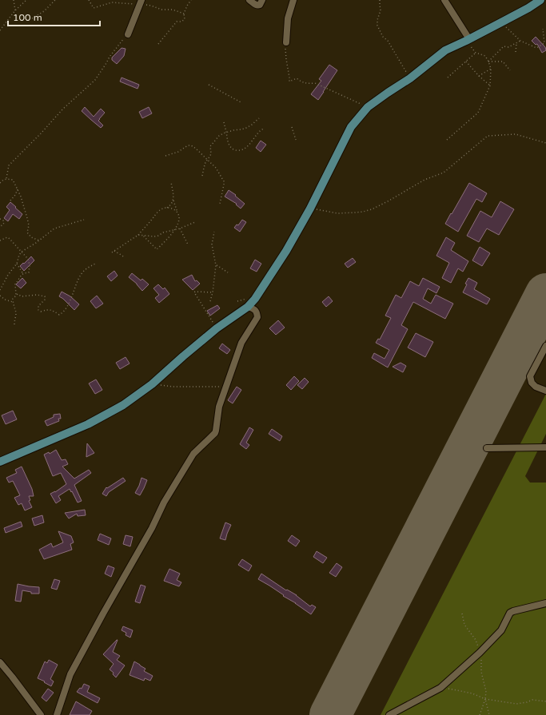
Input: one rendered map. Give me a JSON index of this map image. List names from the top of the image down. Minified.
{"scale_bar":"100 m"}
